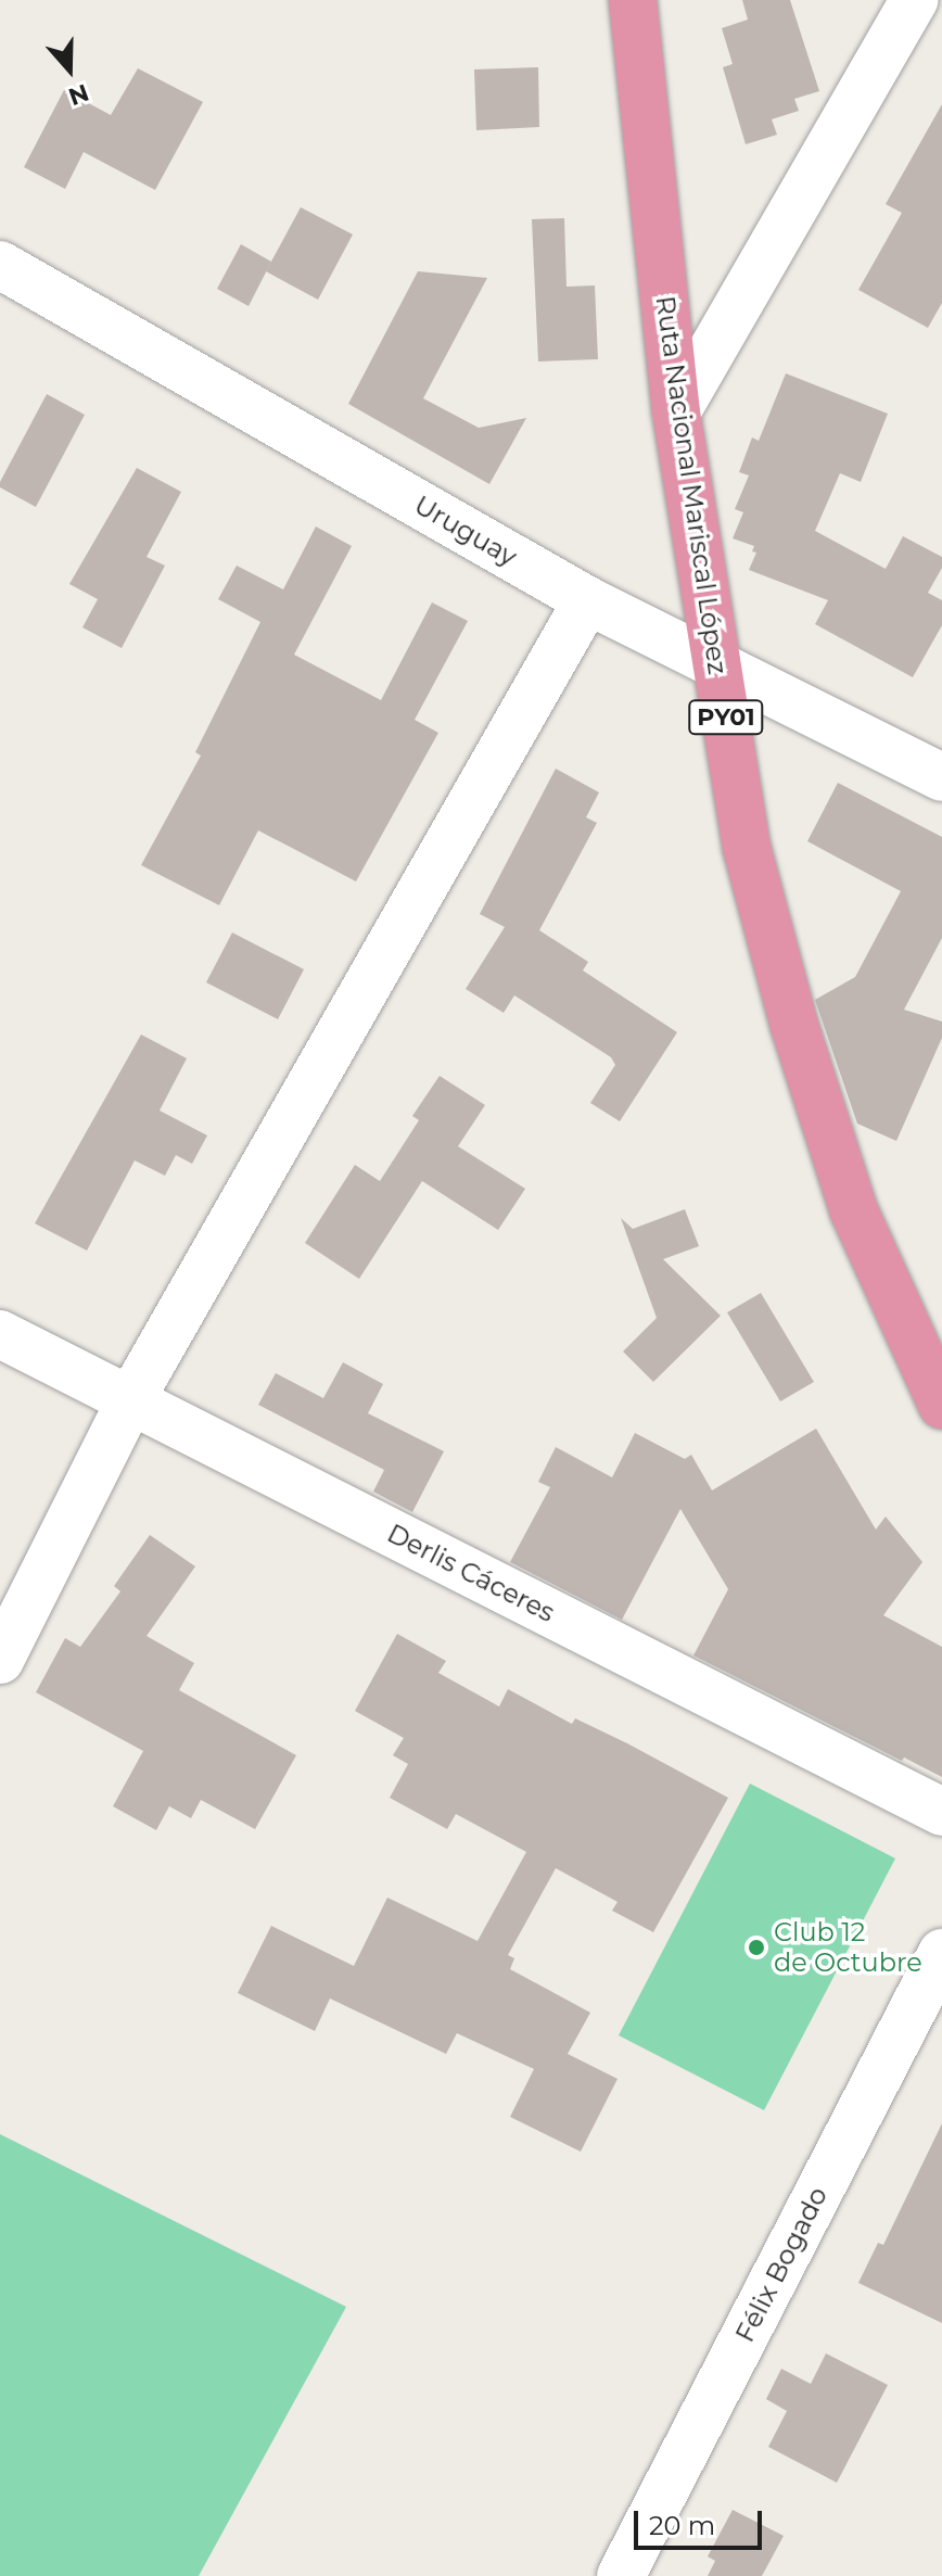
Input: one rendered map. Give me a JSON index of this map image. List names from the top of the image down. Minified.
{"streets":{"highway":["Ruta Nacional Mariscal López","PY01"],"street":["Uruguay","Derlis Cáceres","Félix Bogado"]},"crossings":[["Ruta Nacional Mariscal López","Uruguay"]],"places":["Club 12 de Octubre"],"scale_bar":"20 m","north":"bottom"}
